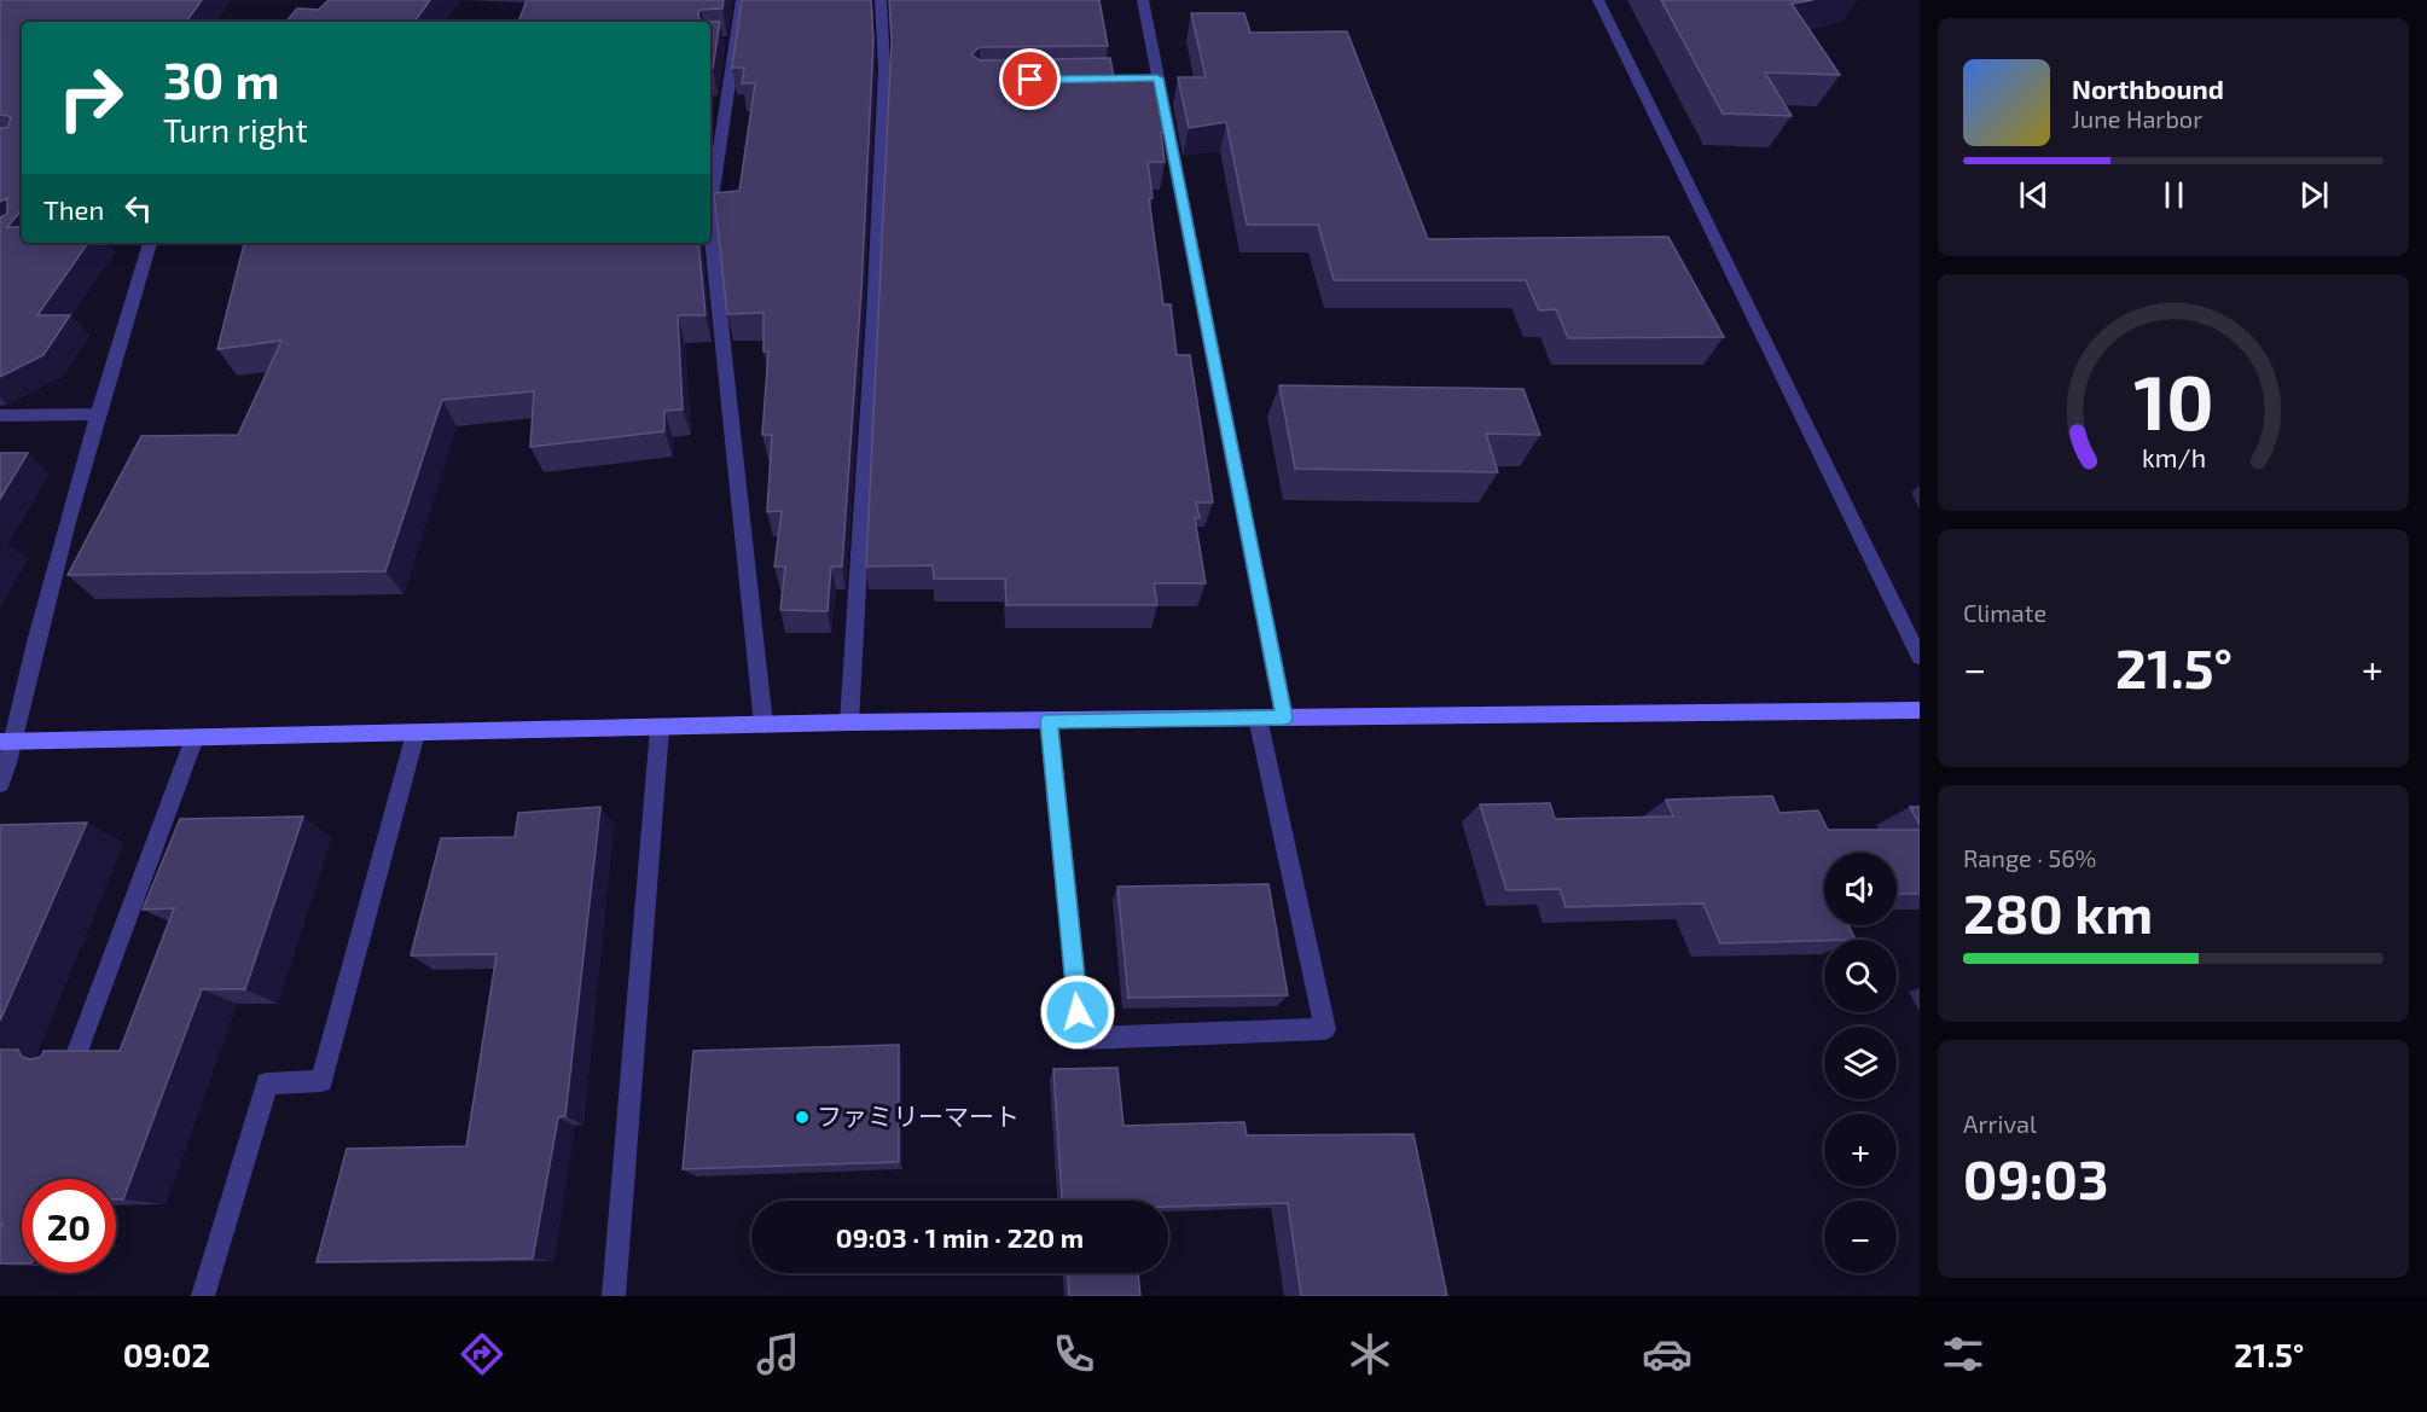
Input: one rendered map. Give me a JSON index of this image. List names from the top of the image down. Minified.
{"places":["ファミリーマート"],"page":{"turn":["30 m","Turn right"],"song":["Northbound","June Harbor"],"then":"Then","tile":["Climate",["Range · 56%","280 km"],["Arrival","09:03"]],"heat":["−","21.5°","+"],"map_buttons":["+","−"],"limit":"20","trip":"09:03 · 1 min · 220 m","tabs":["09:02","21.5°"],"gauge":["10","km/h"]}}
